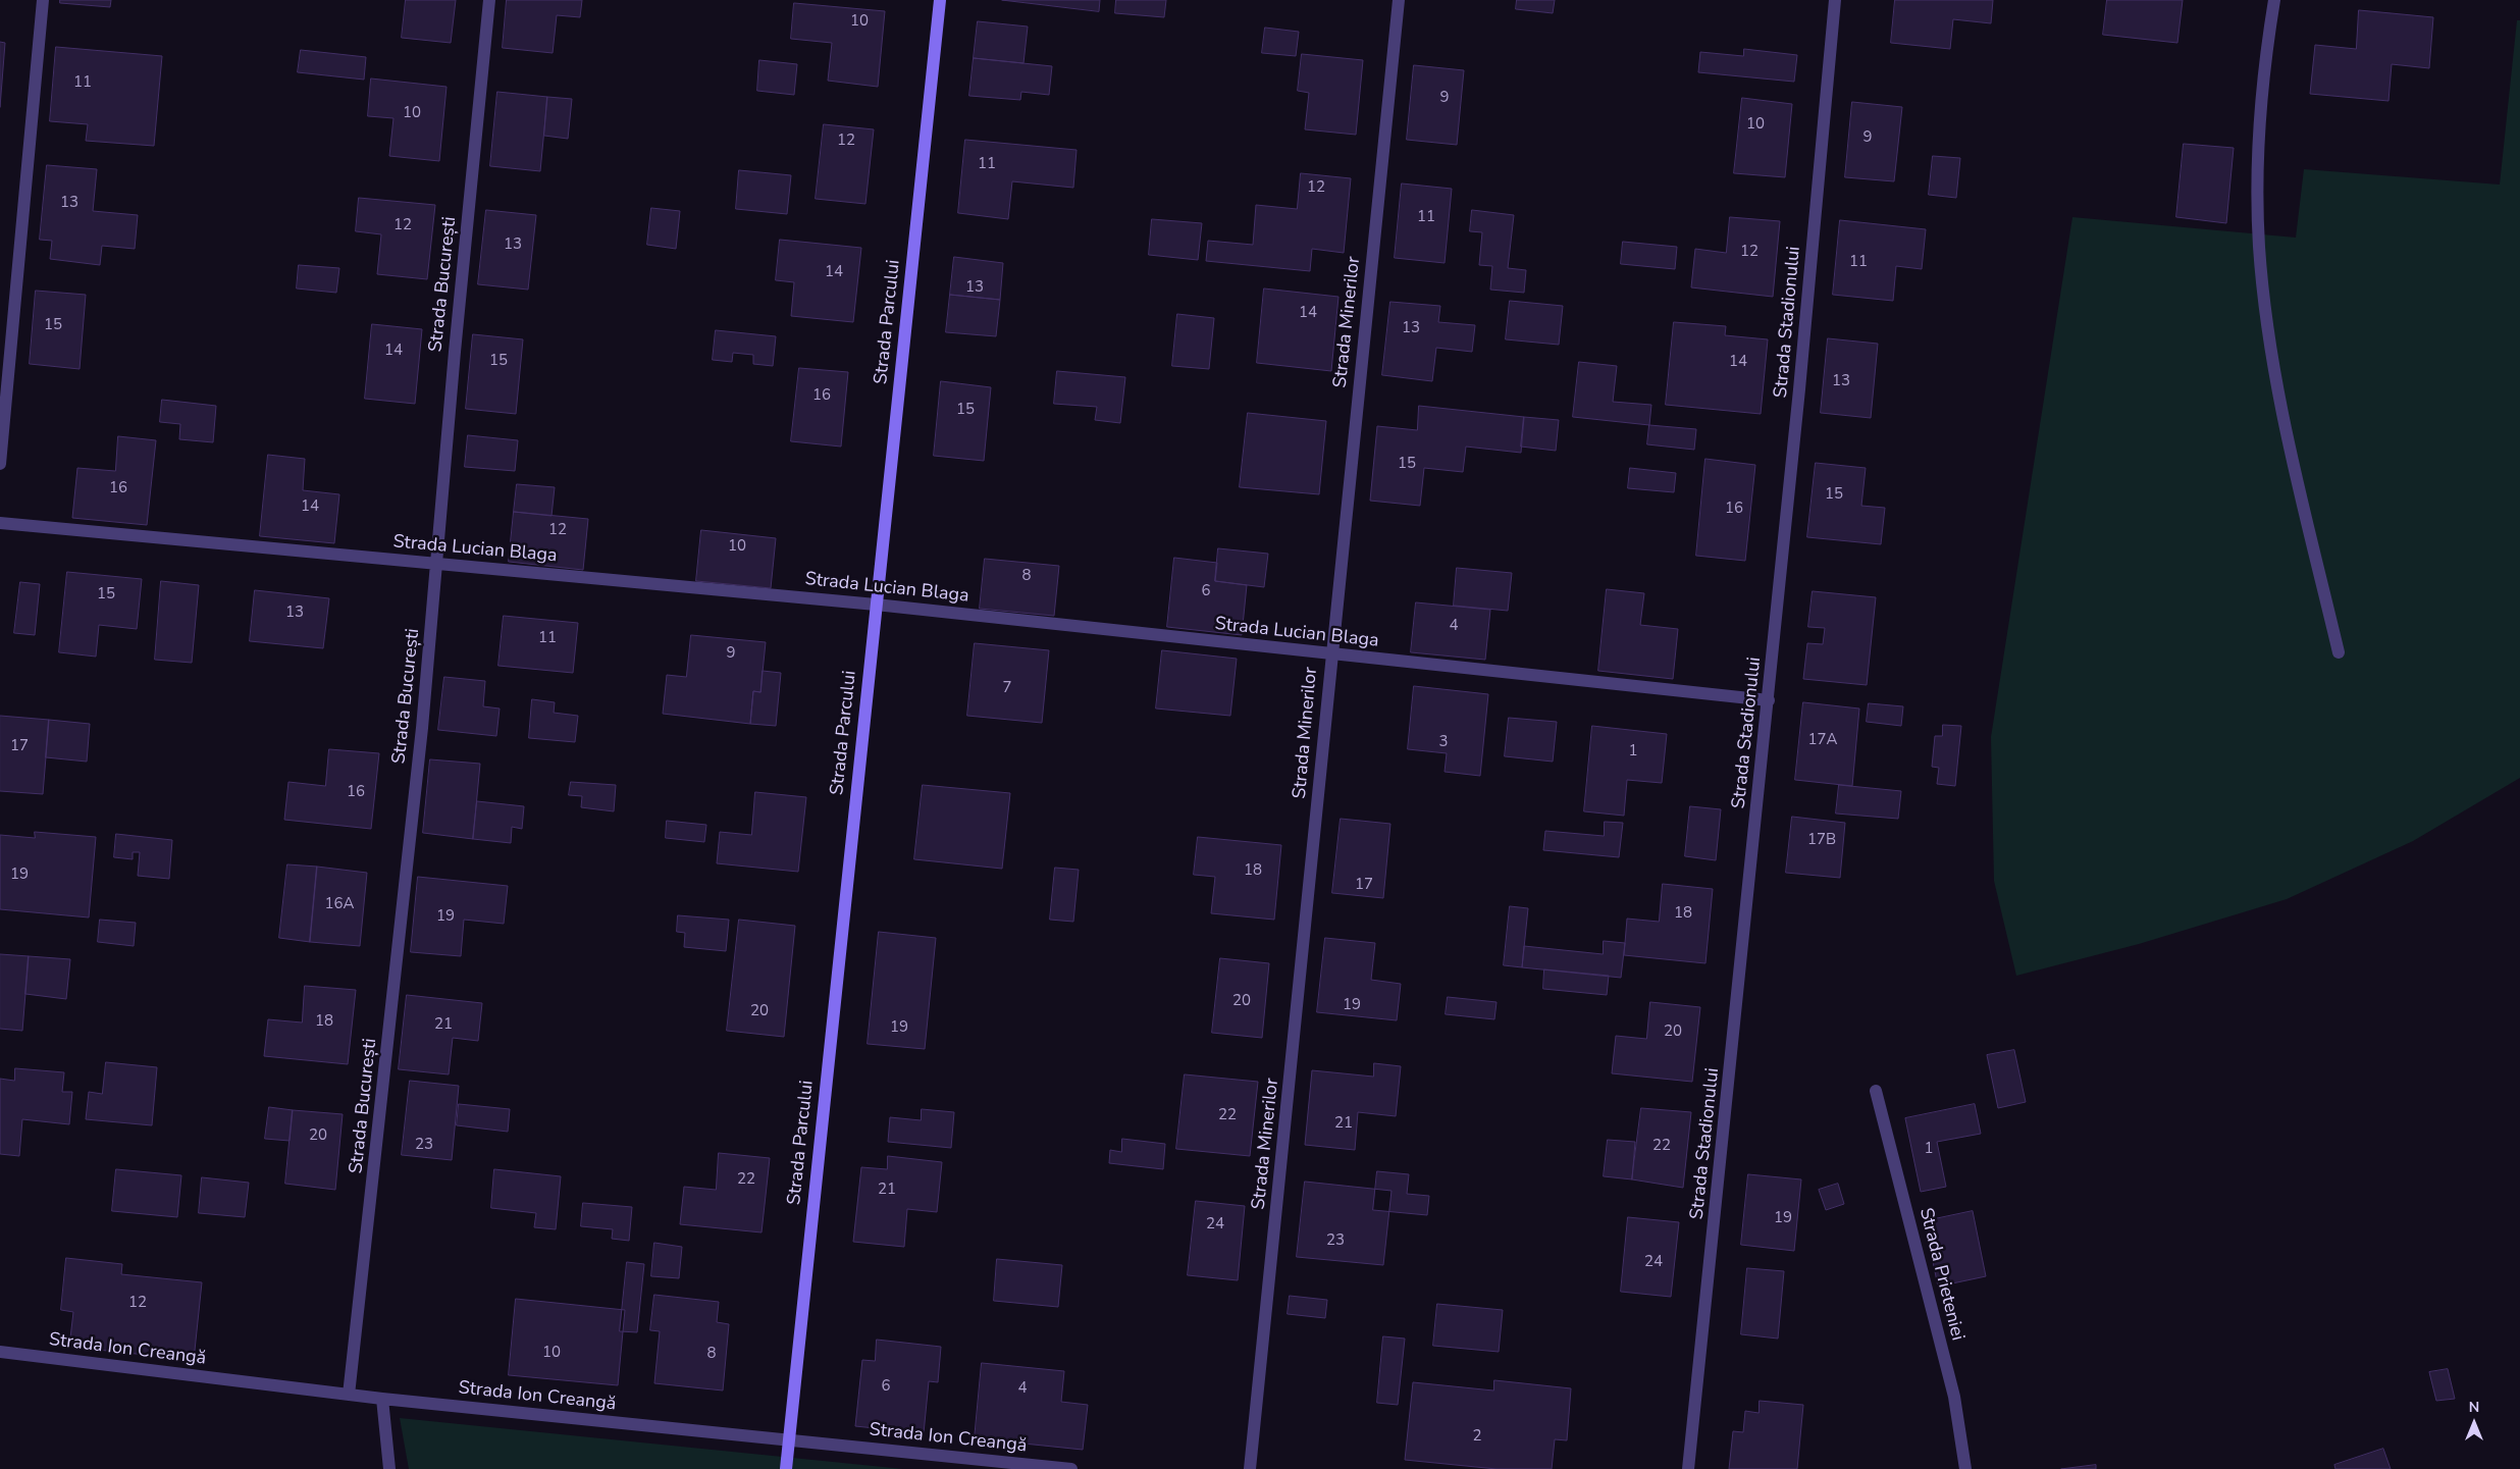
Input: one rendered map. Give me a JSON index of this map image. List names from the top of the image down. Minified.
{"streets":{"main road":["Strada Parcului"],"street":["Strada București","Strada Minerilor","Strada Stadionului","Strada Lucian Blaga","Strada Prieteniei","Strada Ion Creangă"]},"crossings":[["Strada București","Strada Lucian Blaga"],["Strada București","Strada Ion Creangă"],["Strada Parcului","Strada Lucian Blaga"],["Strada Parcului","Strada Ion Creangă"],["Strada Minerilor","Strada Lucian Blaga"],["Strada Stadionului","Strada Lucian Blaga"]],"house_numbers":["10","11","9","10","10","9","12","11","12","13","11","12","13","12","11","14","13","14","15","13","14","15","14","13","16","15","15","16","15","14","16","12","10","8","6","15","13","4","11","9","7","17A","3","17","1","16","17B","18","19","17","16A","18","19","20","19","20","18","21","19","20","22","21","20","23","22","1","22","21","19","24","23","24","12","10","8","6","4","2"],"north":"top"}
